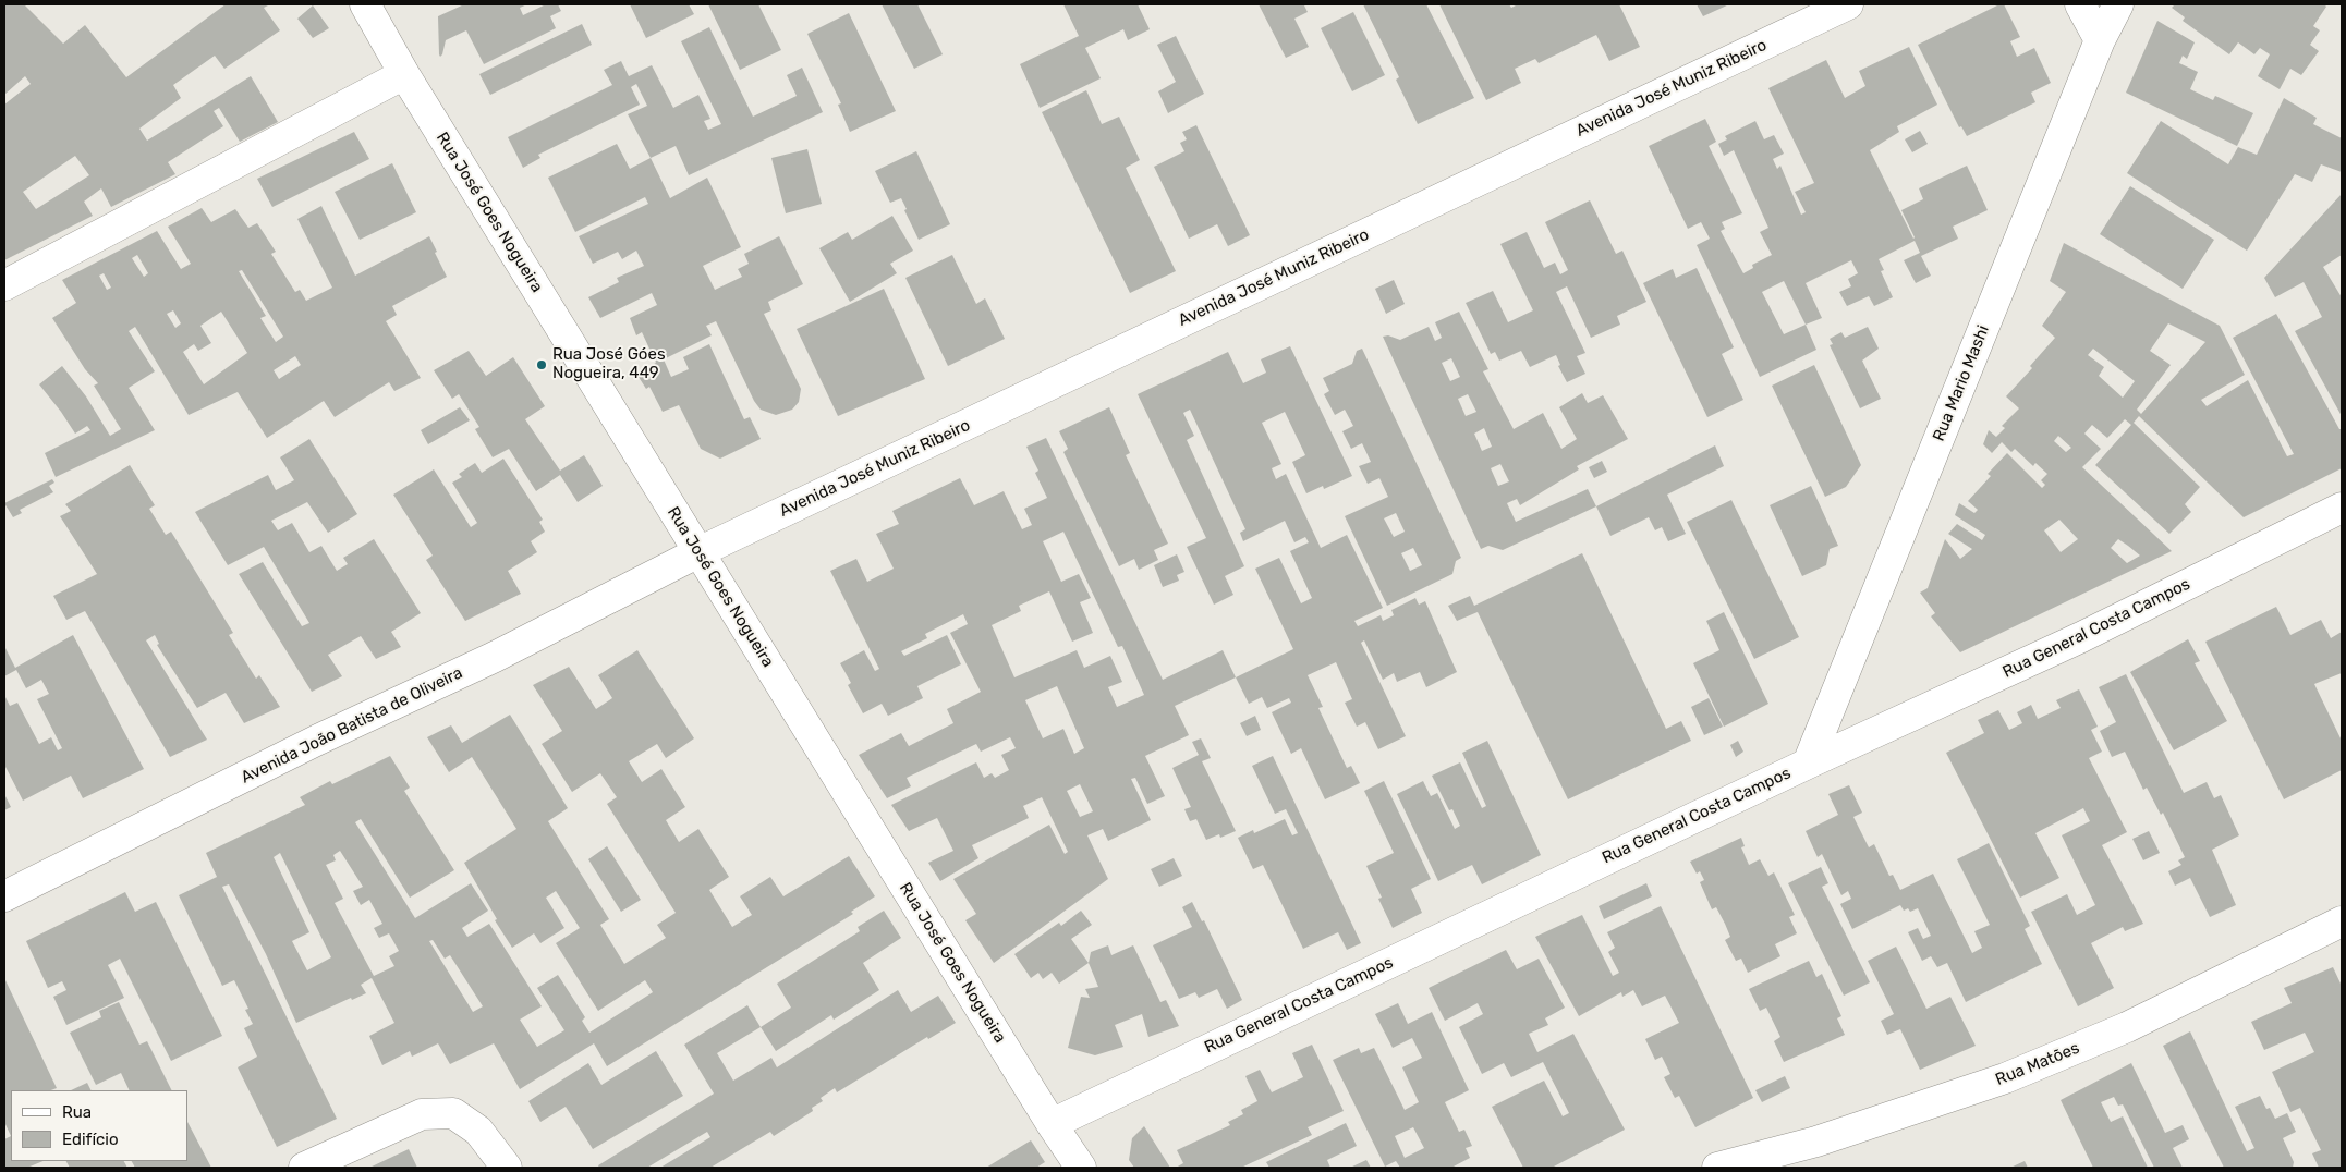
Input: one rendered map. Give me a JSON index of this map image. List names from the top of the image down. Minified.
{"streets":{"street":["Avenida José Muniz Ribeiro","Rua José Goes Nogueira","Rua Mario Mashi","Rua General Costa Campos","Avenida João Batista de Oliveira","Rua Matões"]},"crossings":[["Avenida José Muniz Ribeiro","Rua José Goes Nogueira"],["Avenida José Muniz Ribeiro","Avenida João Batista de Oliveira"],["Rua José Goes Nogueira","Rua General Costa Campos"],["Rua José Goes Nogueira","Avenida João Batista de Oliveira"],["Rua Mario Mashi","Rua General Costa Campos"]],"places":["Rua José Góes Nogueira, 449"],"legend":["Rua","Edifício"]}
